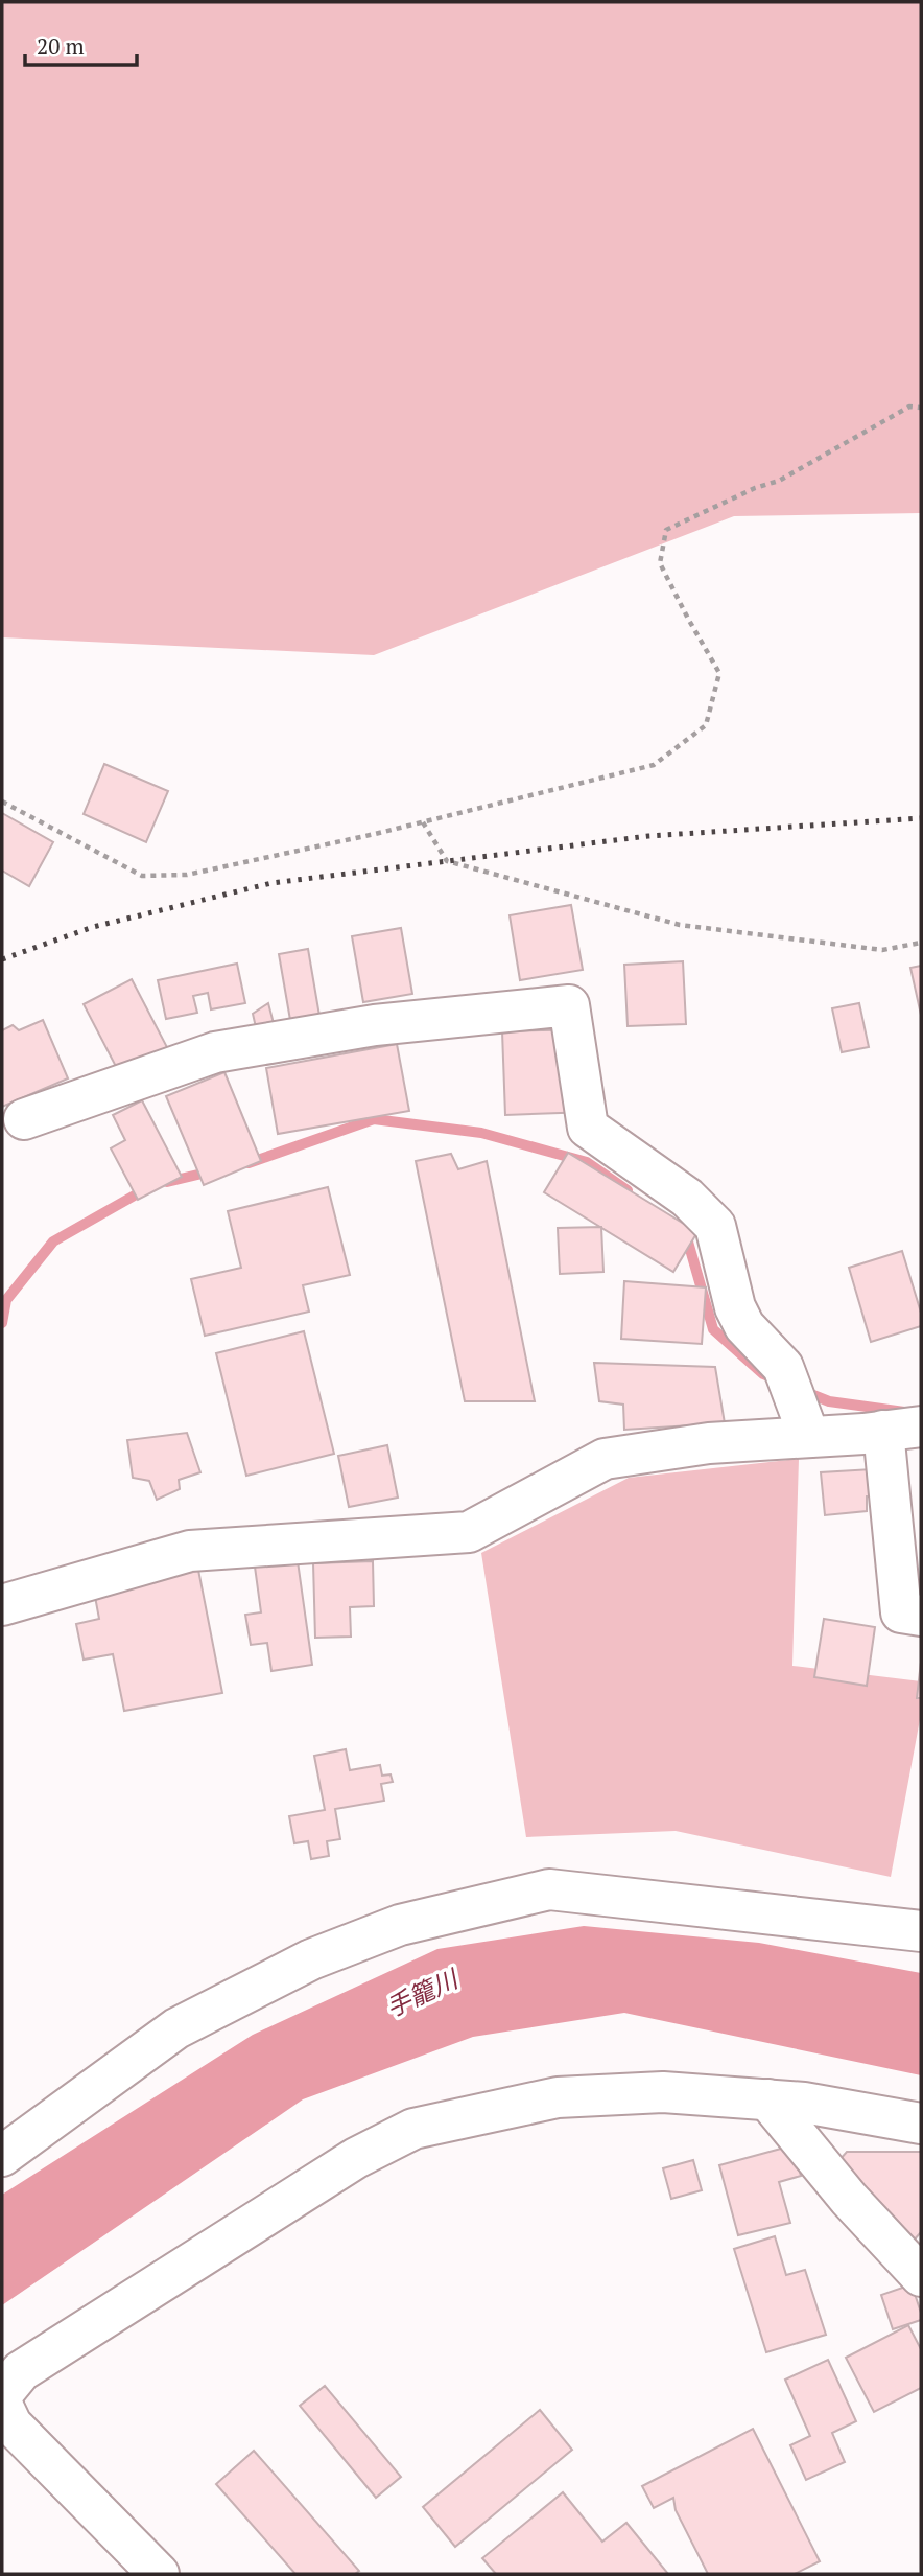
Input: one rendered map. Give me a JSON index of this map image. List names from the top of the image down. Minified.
{"water":["手籠川"],"scale_bar":"20 m"}
